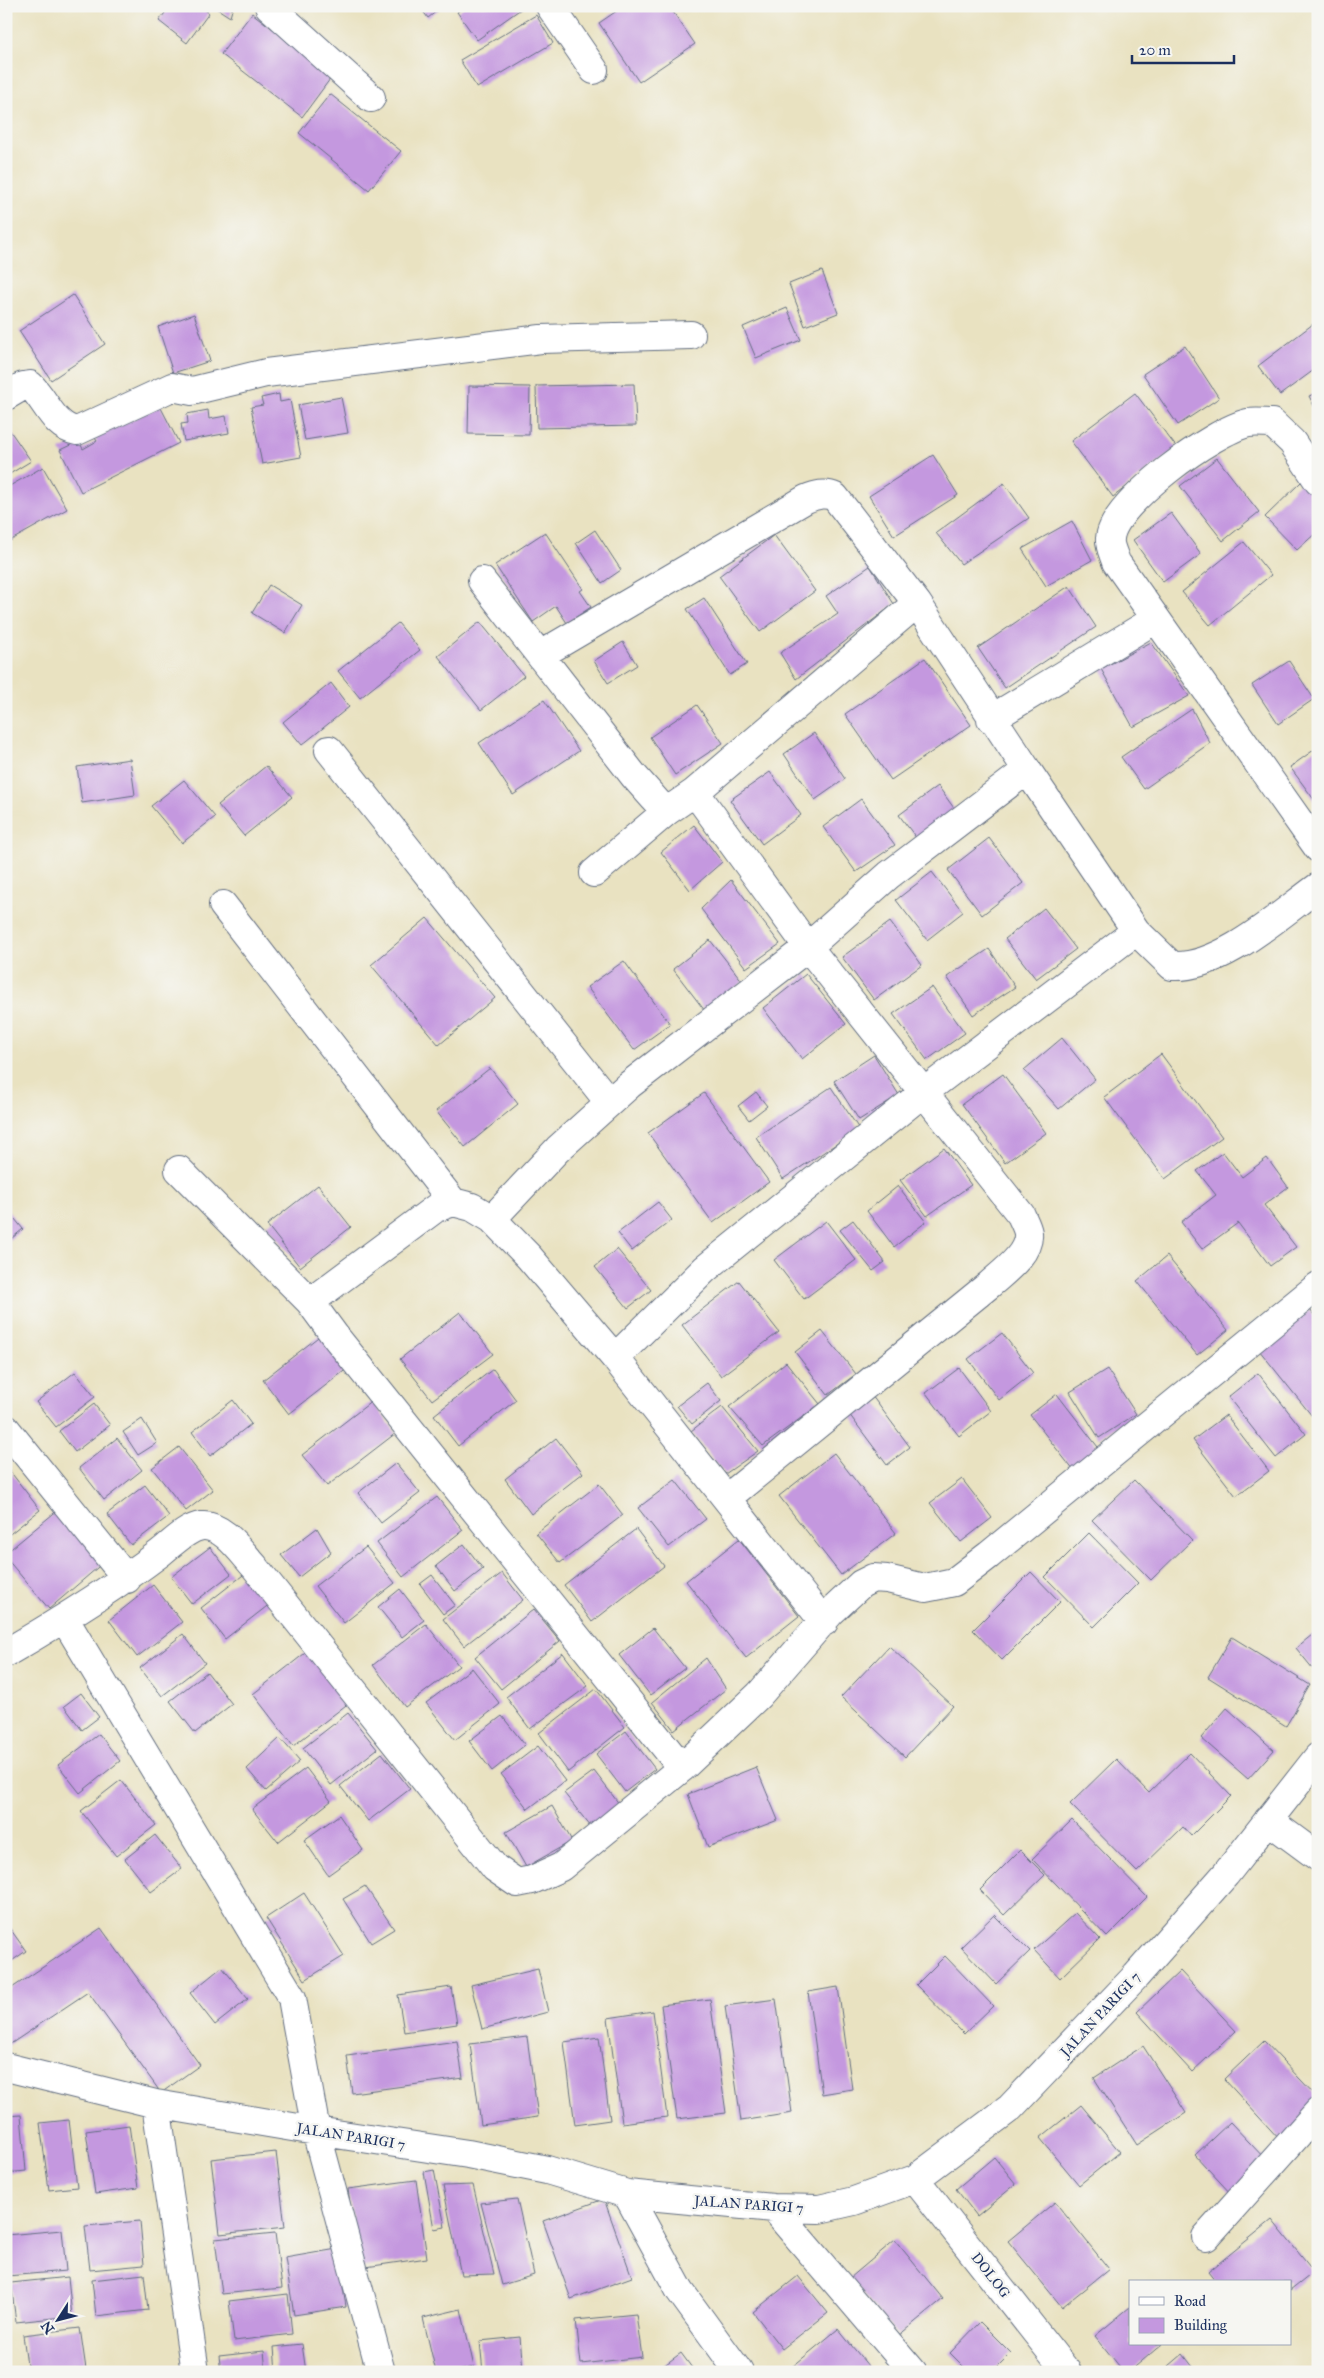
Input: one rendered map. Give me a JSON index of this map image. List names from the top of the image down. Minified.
{"streets":{"street":["JALAN PARIGI 7","DOLOG"]},"crossings":[["JALAN PARIGI 7","DOLOG"]],"legend":["Road","Building"],"scale_bar":"20 m","north":"bottom left"}
